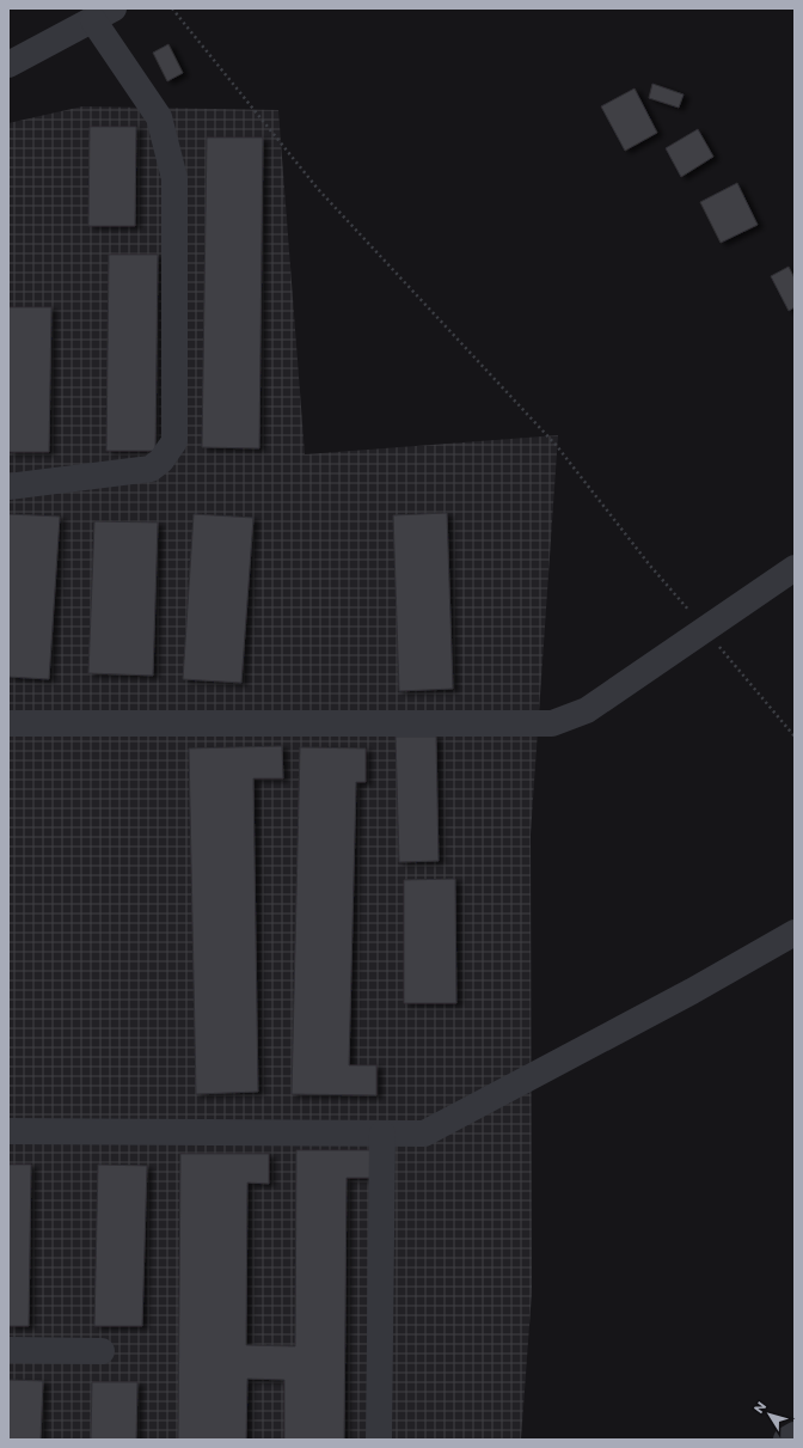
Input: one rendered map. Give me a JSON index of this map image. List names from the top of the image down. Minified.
{"north":"top left"}
